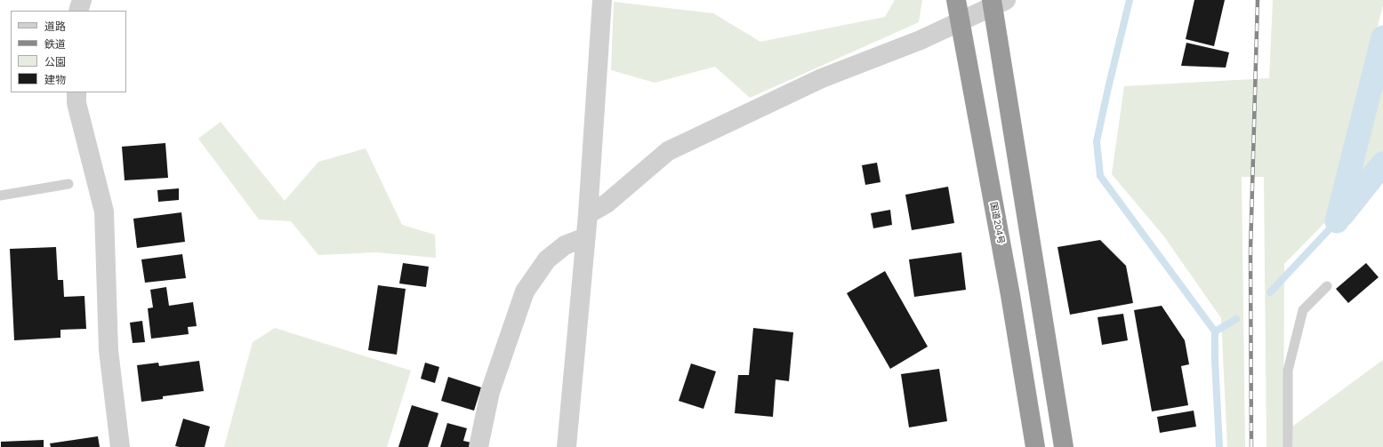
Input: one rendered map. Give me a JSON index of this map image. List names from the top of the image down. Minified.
{"streets":{"highway":["国道204号"]},"legend":["道路","鉄道","公園","建物"]}
